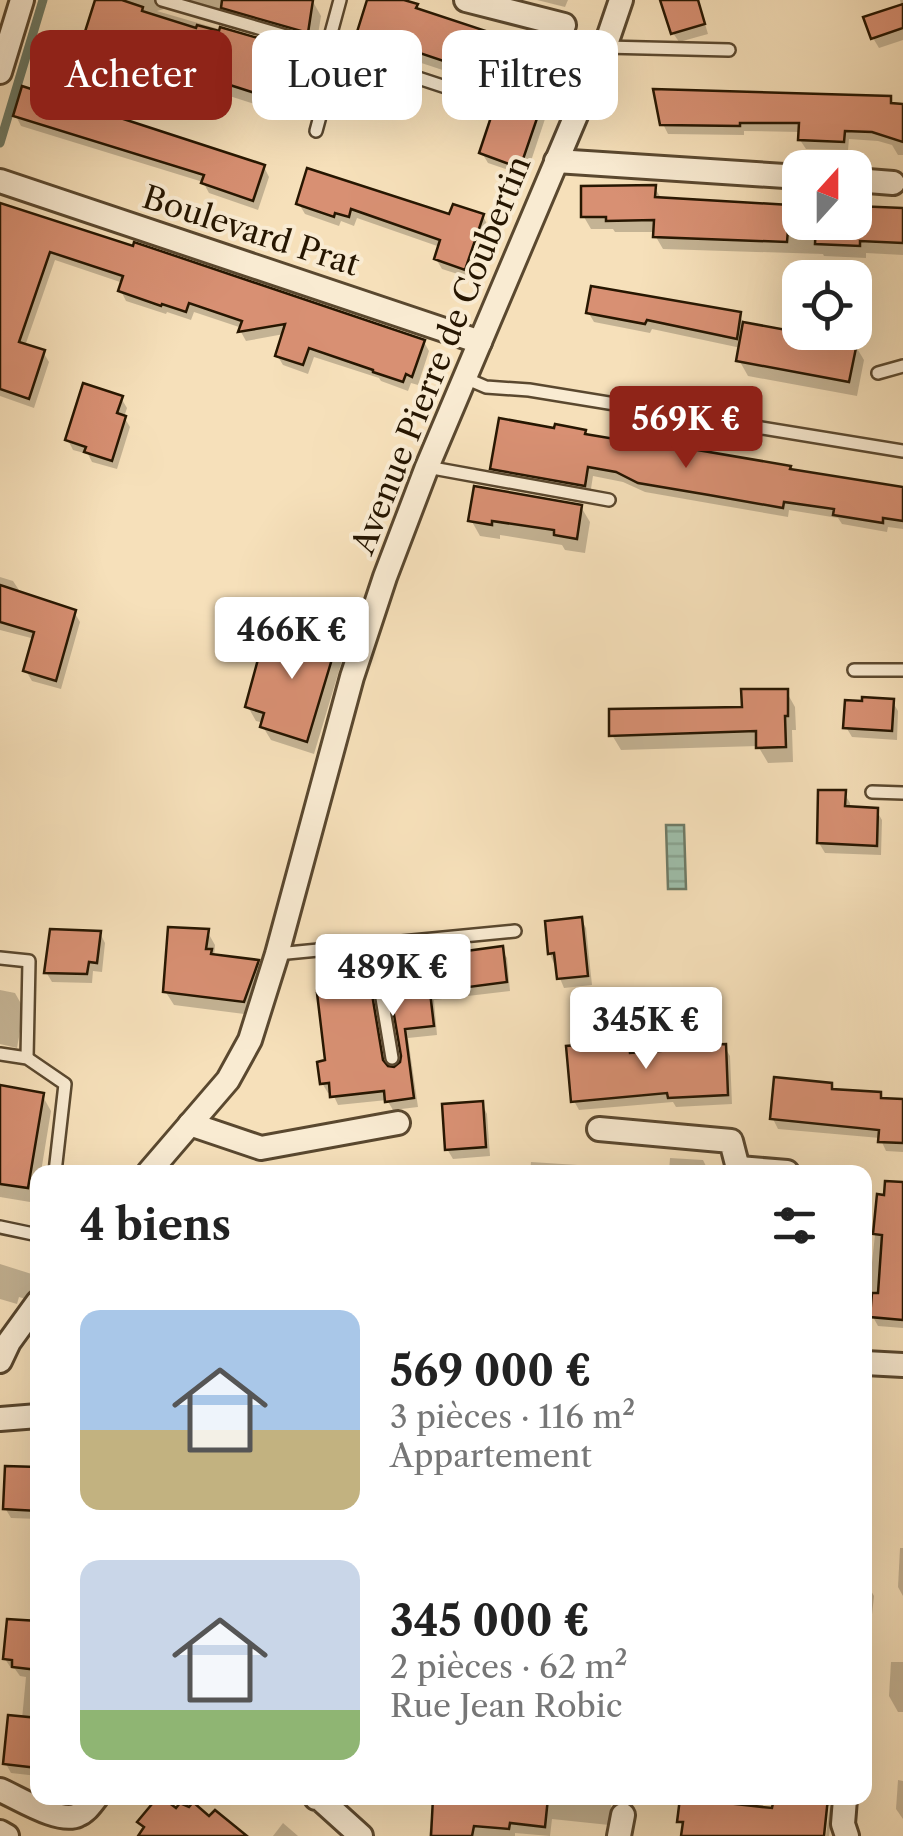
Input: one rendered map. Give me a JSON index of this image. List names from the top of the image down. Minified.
{"streets":{"street":["Boulevard Prat","Avenue Pierre de Coubertin"]},"crossings":[["Boulevard Prat","Avenue Pierre de Coubertin"]],"north":"top","page":{"chip":["Acheter","Louer","Filtres"],"price":["569K €","466K €","489K €","345K €"],"heading":"4 biens","list":[{"name":"569 000 €","note":"3 pièces · 116 m² · Appartement"},{"name":"345 000 €","note":"2 pièces · 62 m² · Rue Jean Robic"}]}}
